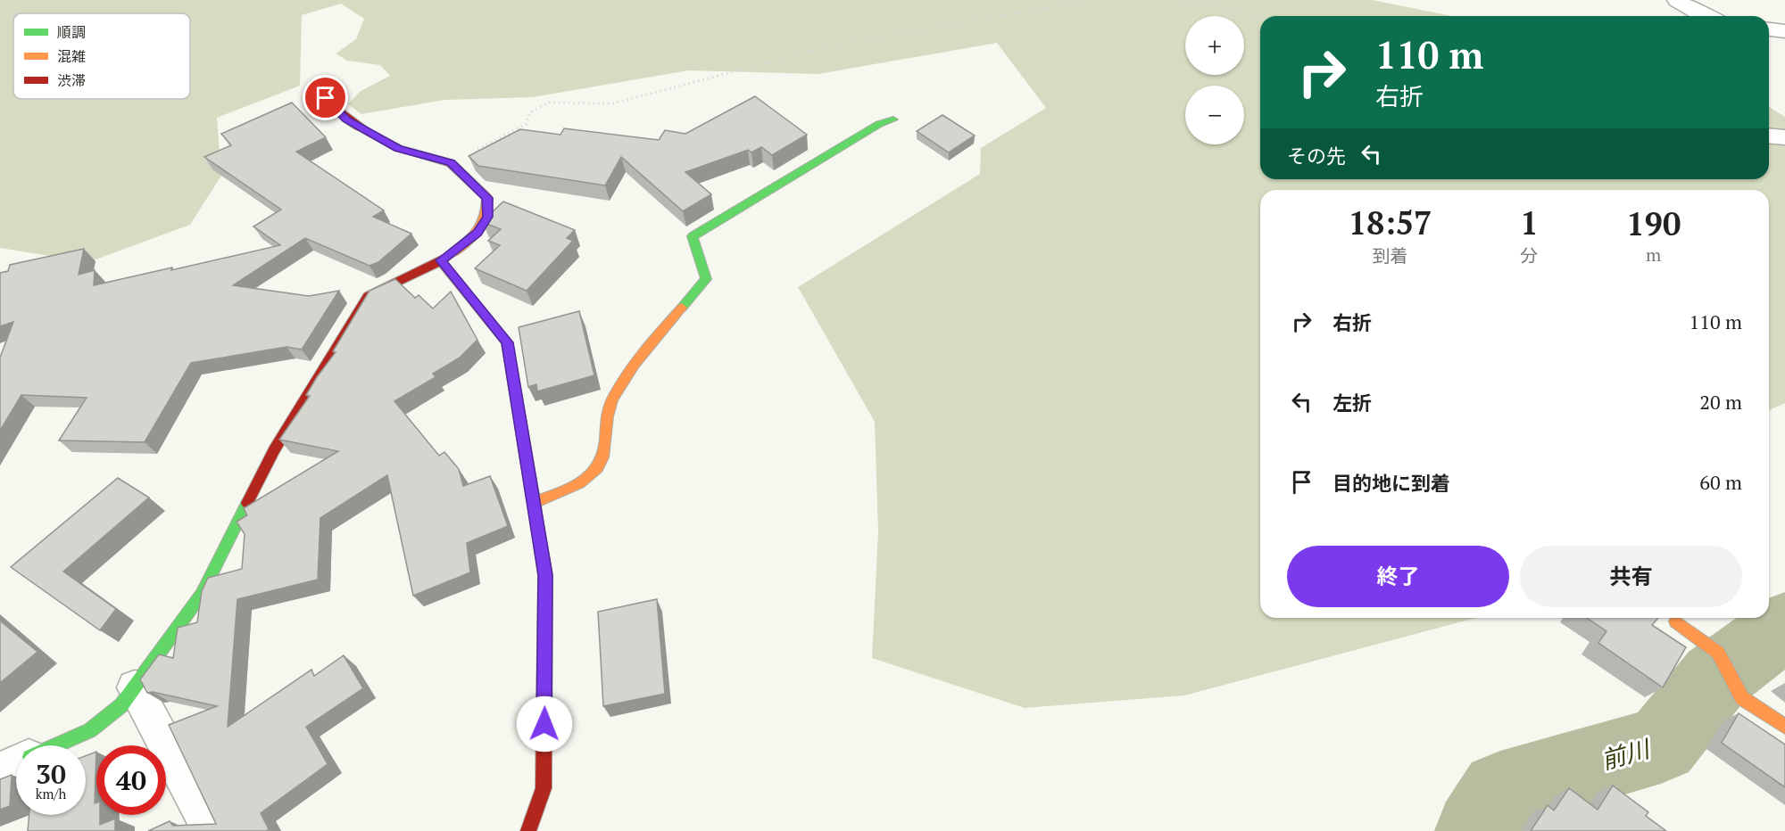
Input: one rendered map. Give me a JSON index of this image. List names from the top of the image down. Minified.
{"water":["前川"],"legend":["順調","混雑","渋滞"],"page":{"map_buttons":["+","−"],"turn":["110 m","右折"],"then":"その先","eta":["18:57","到着","1","分","190","m"],"list":[{"name":"右折","value":"110 m"},{"name":"左折","value":"20 m"},{"name":"目的地に到着","value":"60 m"}],"buttons":["終了","共有"],"speed":"30 km/h","limit":"40"}}
